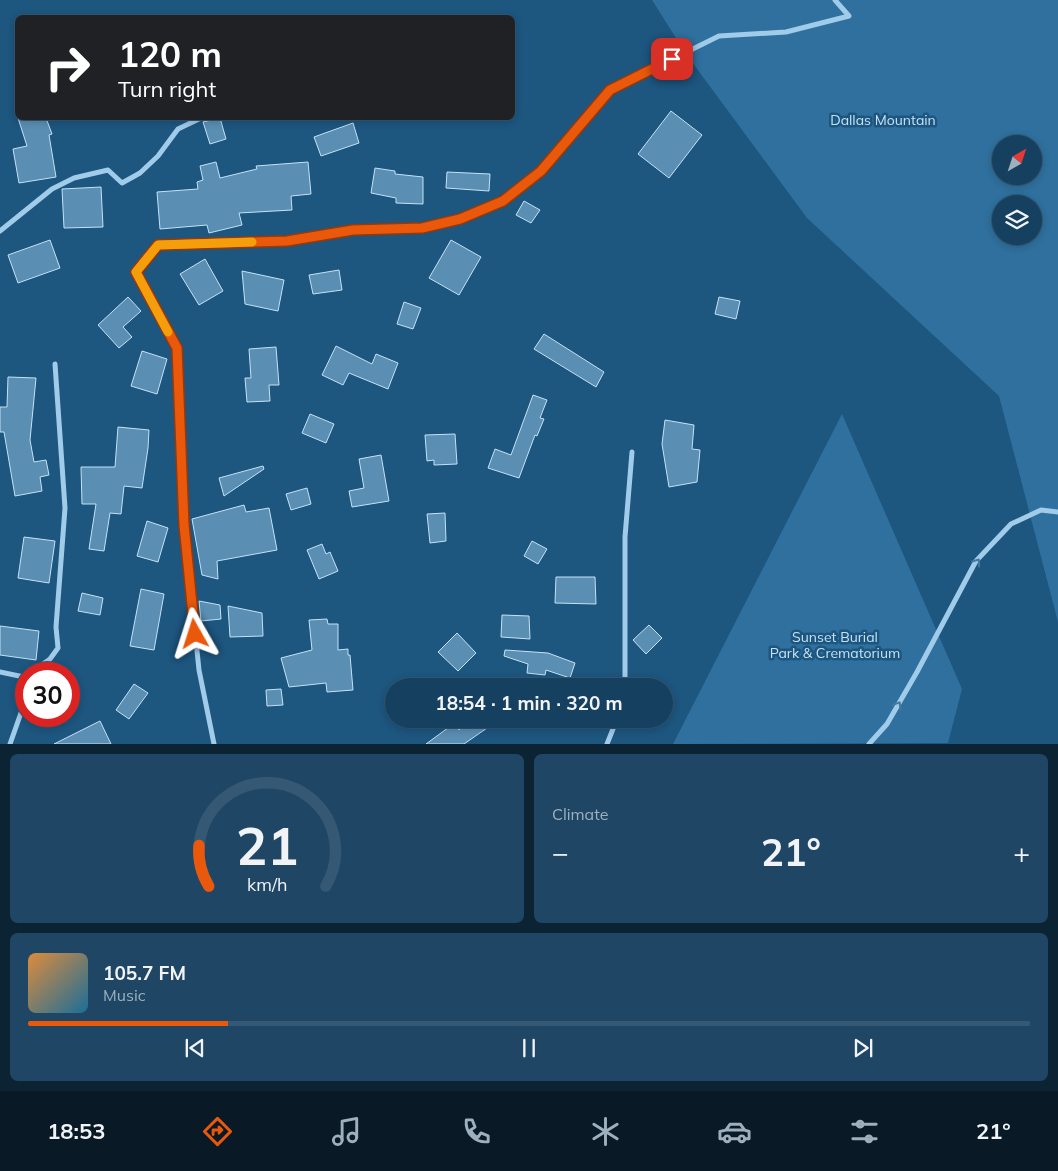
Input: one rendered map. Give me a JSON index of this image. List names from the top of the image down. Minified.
{"parks":["Dallas Mountain","Sunset Burial Park & Crematorium"],"north":"top right","page":{"turn":["120 m","Turn right"],"limit":"30","trip":"18:54 · 1 min · 320 m","tile":"Climate","heat":["−","21°","+"],"song":["105.7 FM","Music"],"tabs":["18:53","21°"],"gauge":["21","km/h"]}}
